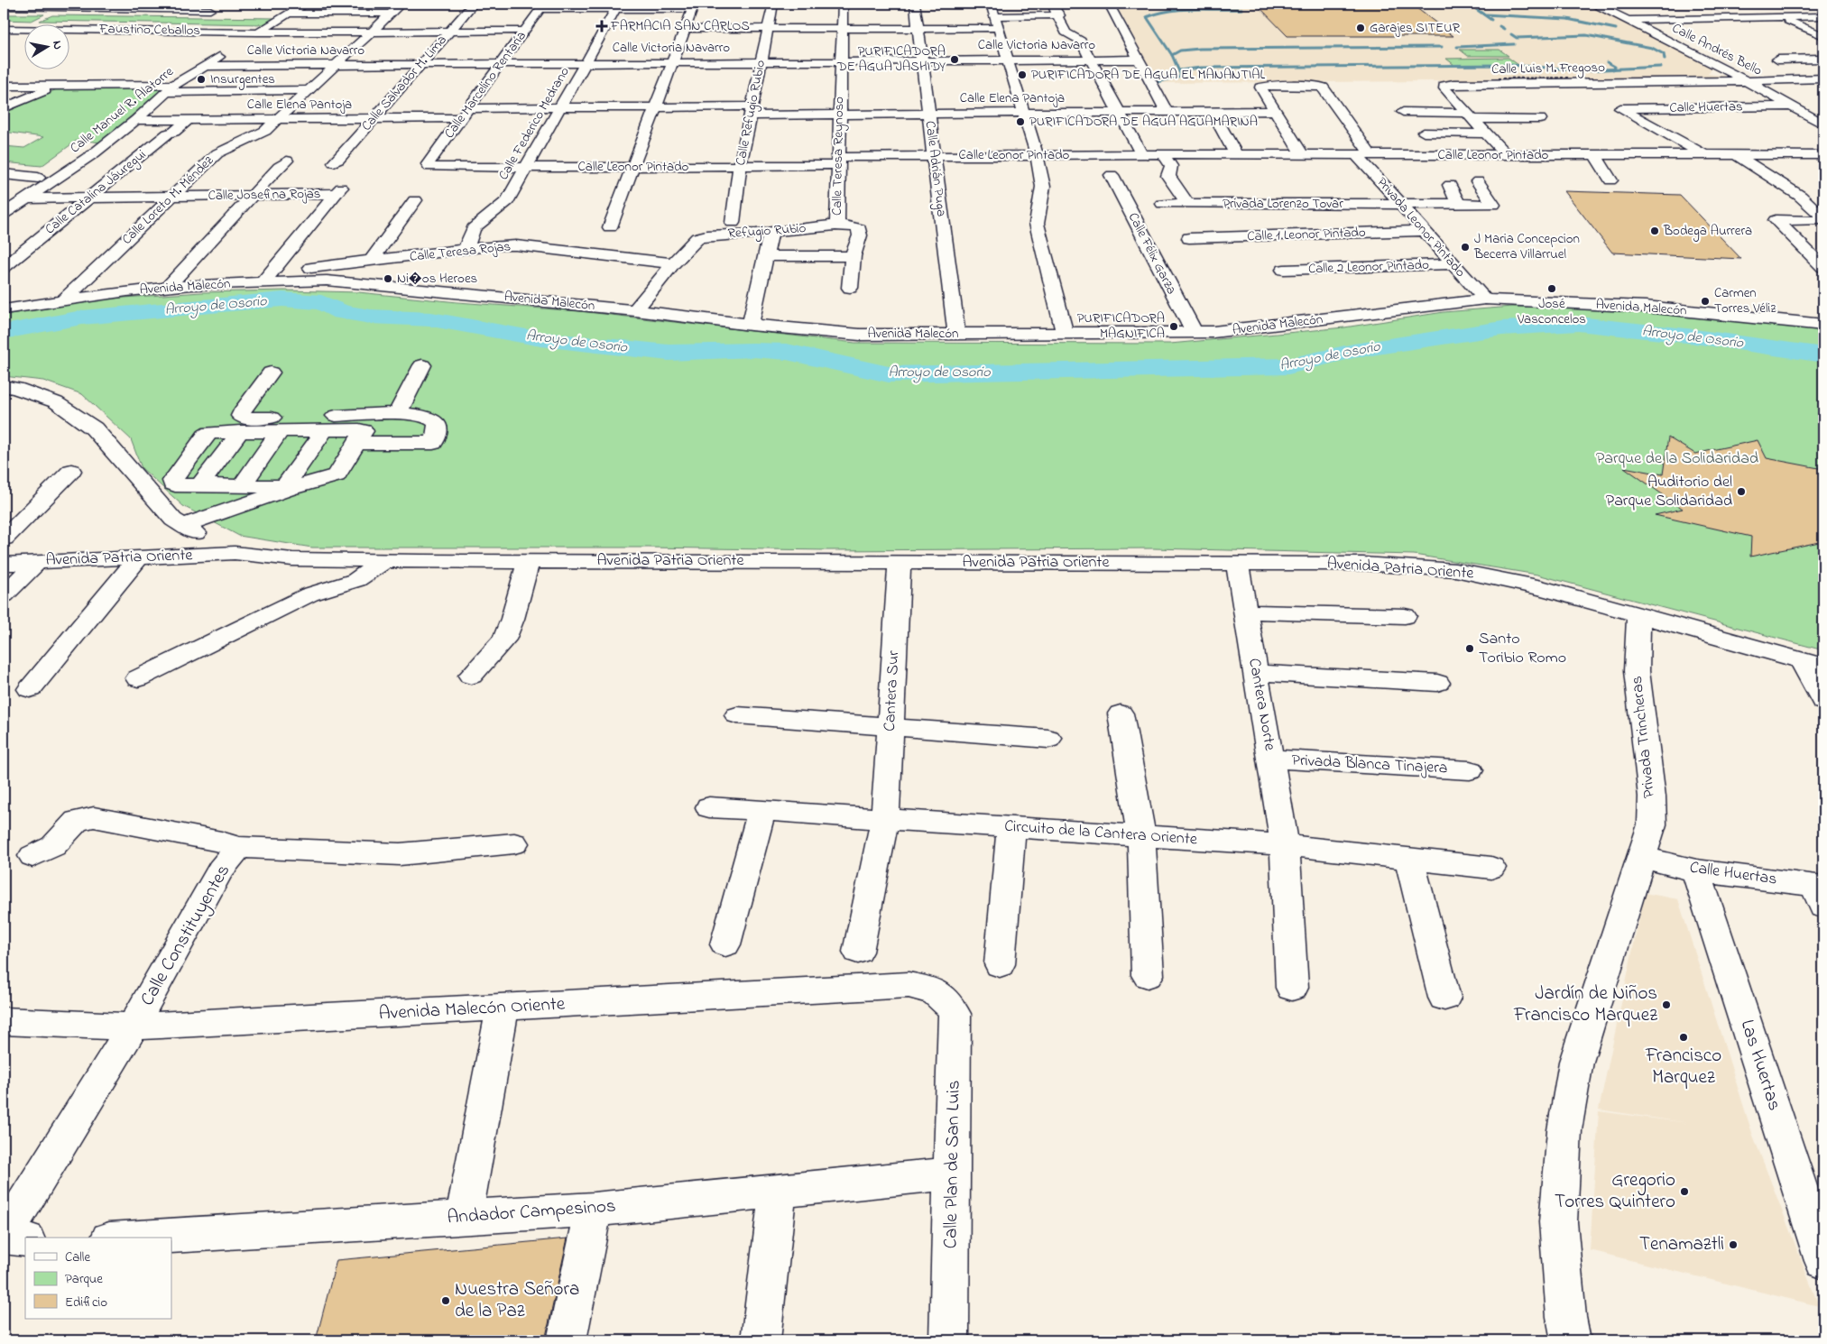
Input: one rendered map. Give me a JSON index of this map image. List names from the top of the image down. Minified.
{"streets":{"street":["Calle Victoria Navarro","Calle Andrés Bello","Calle Luis M. Fregoso","Calle Salvador M. Lima","Calle Marcelino Rentaría","Calle Elena Pantoja","Calle Huertas","Calle Manuel R. Alatorre","Calle Refugio Rubio","Calle Federico Medrano","Calle Leonor Pintado","Calle Teresa Reynoso","Calle Adrián Puga","Calle Catalina Jáuregui","Calle Josefina Rojas","Calle Loreto M. Méndez","Privada Lorenzo Tovar","Privada Leonor Pintado","Refugio Rubio","Calle 1 Leonor Pintado","Calle Teresa Rojas","Calle Félix Garza","Calle 2 Leonor Pintado","Avenida Malecón","Avenida Patria Oriente","Cantera Sur","Cantera Norte","Privada Trincheras","Privada Blanca Tinajera","Circuito de la Cantera Oriente","Calle Constituyentes","Avenida Malecón Oriente","Las Huertas","Calle Plan de San Luis","Andador Campesinos"]},"crossings":[["Calle Victoria Navarro","Calle Salvador M. Lima"],["Calle Victoria Navarro","Calle Marcelino Rentaría"],["Calle Victoria Navarro","Calle Manuel R. Alatorre"],["Calle Victoria Navarro","Calle Refugio Rubio"],["Calle Victoria Navarro","Calle Federico Medrano"],["Calle Victoria Navarro","Calle Teresa Reynoso"],["Calle Victoria Navarro","Calle Adrián Puga"],["Calle Victoria Navarro","Calle Loreto M. Méndez"],["Calle Andrés Bello","Calle Luis M. Fregoso"],["Calle Andrés Bello","Calle Huertas"],["Calle Luis M. Fregoso","Calle Leonor Pintado"],["Calle Salvador M. Lima","Calle Elena Pantoja"],["Calle Marcelino Rentaría","Calle Elena Pantoja"],["Calle Marcelino Rentaría","Calle Leonor Pintado"],["Calle Elena Pantoja","Calle Manuel R. Alatorre"],["Calle Elena Pantoja","Calle Refugio Rubio"],["Calle Elena Pantoja","Calle Federico Medrano"],["Calle Elena Pantoja","Calle Teresa Reynoso"],["Calle Elena Pantoja","Calle Adrián Puga"],["Calle Elena Pantoja","Calle Catalina Jáuregui"],["Calle Elena Pantoja","Calle Loreto M. Méndez"],["Calle Elena Pantoja","Privada Leonor Pintado"],["Calle Huertas","Privada Trincheras"],["Calle Huertas","Las Huertas"],["Calle Manuel R. Alatorre","Calle Josefina Rojas"],["Calle Refugio Rubio","Calle Leonor Pintado"],["Calle Federico Medrano","Calle Leonor Pintado"],["Calle Federico Medrano","Calle Teresa Rojas"],["Calle Leonor Pintado","Calle Teresa Reynoso"],["Calle Leonor Pintado","Calle Adrián Puga"],["Calle Leonor Pintado","Privada Leonor Pintado"],["Calle Teresa Reynoso","Refugio Rubio"],["Calle Adrián Puga","Avenida Malecón"],["Calle Catalina Jáuregui","Calle Josefina Rojas"],["Calle Josefina Rojas","Calle Loreto M. Méndez"],["Calle Josefina Rojas","Calle Teresa Rojas"],["Calle Loreto M. Méndez","Avenida Malecón"],["Privada Lorenzo Tovar","Privada Leonor Pintado"],["Privada Leonor Pintado","Calle 1 Leonor Pintado"],["Privada Leonor Pintado","Calle 2 Leonor Pintado"],["Privada Leonor Pintado","Avenida Malecón"],["Refugio Rubio","Calle Teresa Rojas"],["Calle Félix Garza","Avenida Malecón"],["Avenida Patria Oriente","Cantera Sur"],["Avenida Patria Oriente","Cantera Norte"],["Avenida Patria Oriente","Privada Trincheras"],["Cantera Sur","Circuito de la Cantera Oriente"],["Cantera Norte","Privada Blanca Tinajera"],["Cantera Norte","Circuito de la Cantera Oriente"],["Calle Constituyentes","Avenida Malecón Oriente"],["Avenida Malecón Oriente","Calle Plan de San Luis"],["Calle Plan de San Luis","Andador Campesinos"]],"water":["Arroyo de Osorio"],"parks":["Parque de la Solidaridad"],"places":{"health":["FARMACIA SAN CARLOS"],"other":["Garajes SITEUR","PURIFICADORA DE AGUA JASHIDY","PURIFICADORA DE AGUA EL MANANTIAL","Insurgentes","PURIFICADORA DE AGUA AGUAMARINA","Bodega Aurrera","J Maria Concepcion Becerra Villarruel","Ni�os Heroes","José Vasconcelos","Carmen Torres Véliz","PURIFICADORA MAGNIFICA","Auditorio del Parque Solidaridad","Santo Toribio Romo","Jardín de Niños Francisco Marquez","Francisco Marquez","Gregorio Torres Quintero","Tenamaztli","Nuestra Señora de la Paz"]},"legend":["Calle","Parque","Edificio"],"north":"right"}
